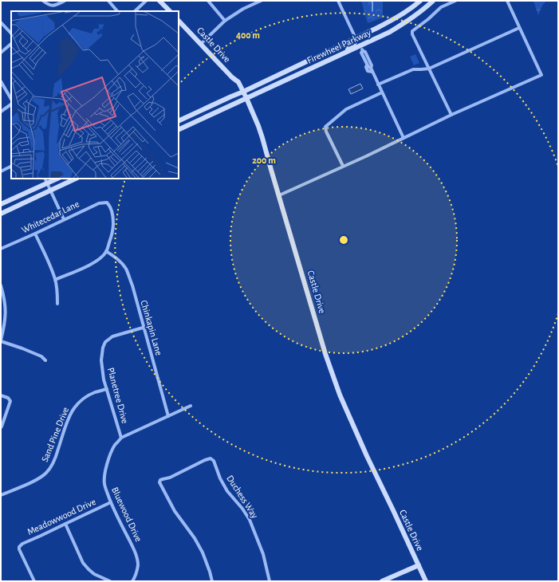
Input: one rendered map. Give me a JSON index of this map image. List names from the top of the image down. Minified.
{"streets":{"main road":["Castle Drive","Firewheel Parkway"],"street":["Whitecedar Lane","Chinkapin Lane","Planetree Drive","Sand Pine Drive","Duchess Way","Bluewood Drive","Meadowwood Drive"]},"crossings":[["Castle Drive","Firewheel Parkway"],["Whitecedar Lane","Chinkapin Lane"],["Chinkapin Lane","Planetree Drive"],["Planetree Drive","Sand Pine Drive"],["Planetree Drive","Bluewood Drive"],["Bluewood Drive","Meadowwood Drive"]],"rings":["400 m","200 m"]}
